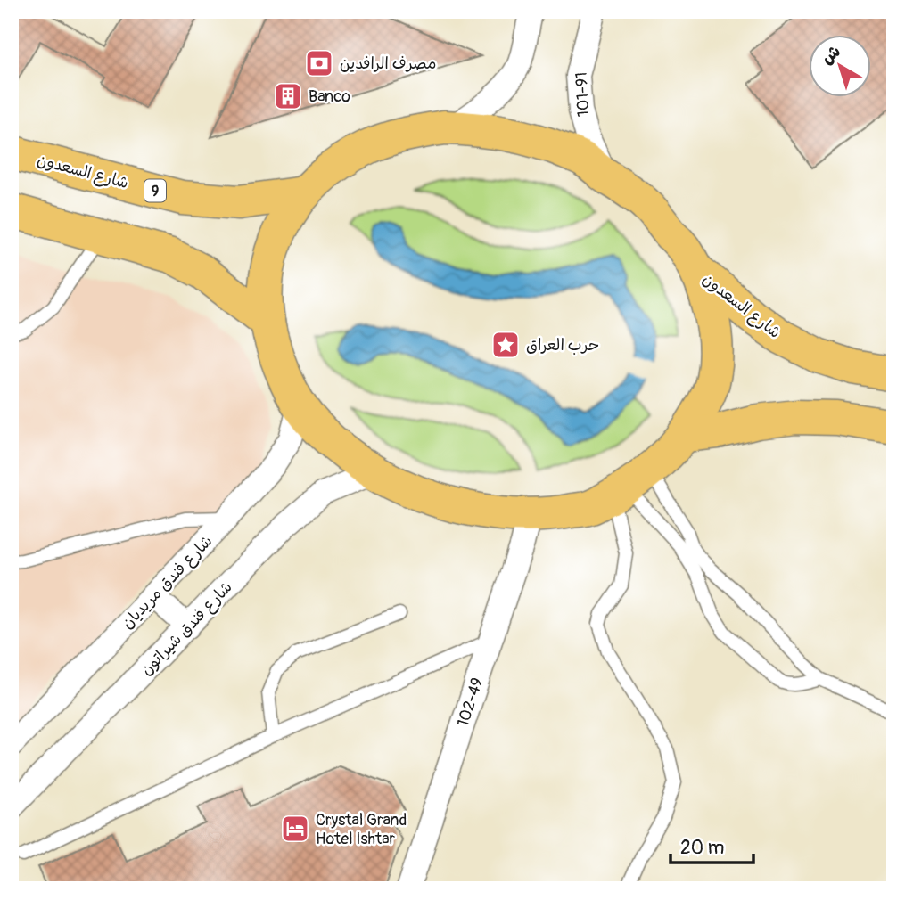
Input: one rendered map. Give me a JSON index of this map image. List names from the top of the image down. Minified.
{"streets":{"main road":["شارع السعدون","9"],"street":["101-91","شارع فندق مريديان","شارع فندق شيراتون","102-49"]},"places":{"bank":["مصرف الرافدين"],"building":["Banco"],"place":["حرب العراق"],"hotel":["Crystal Grand Hotel Ishtar"]},"scale_bar":"20 m","north":"top left"}
